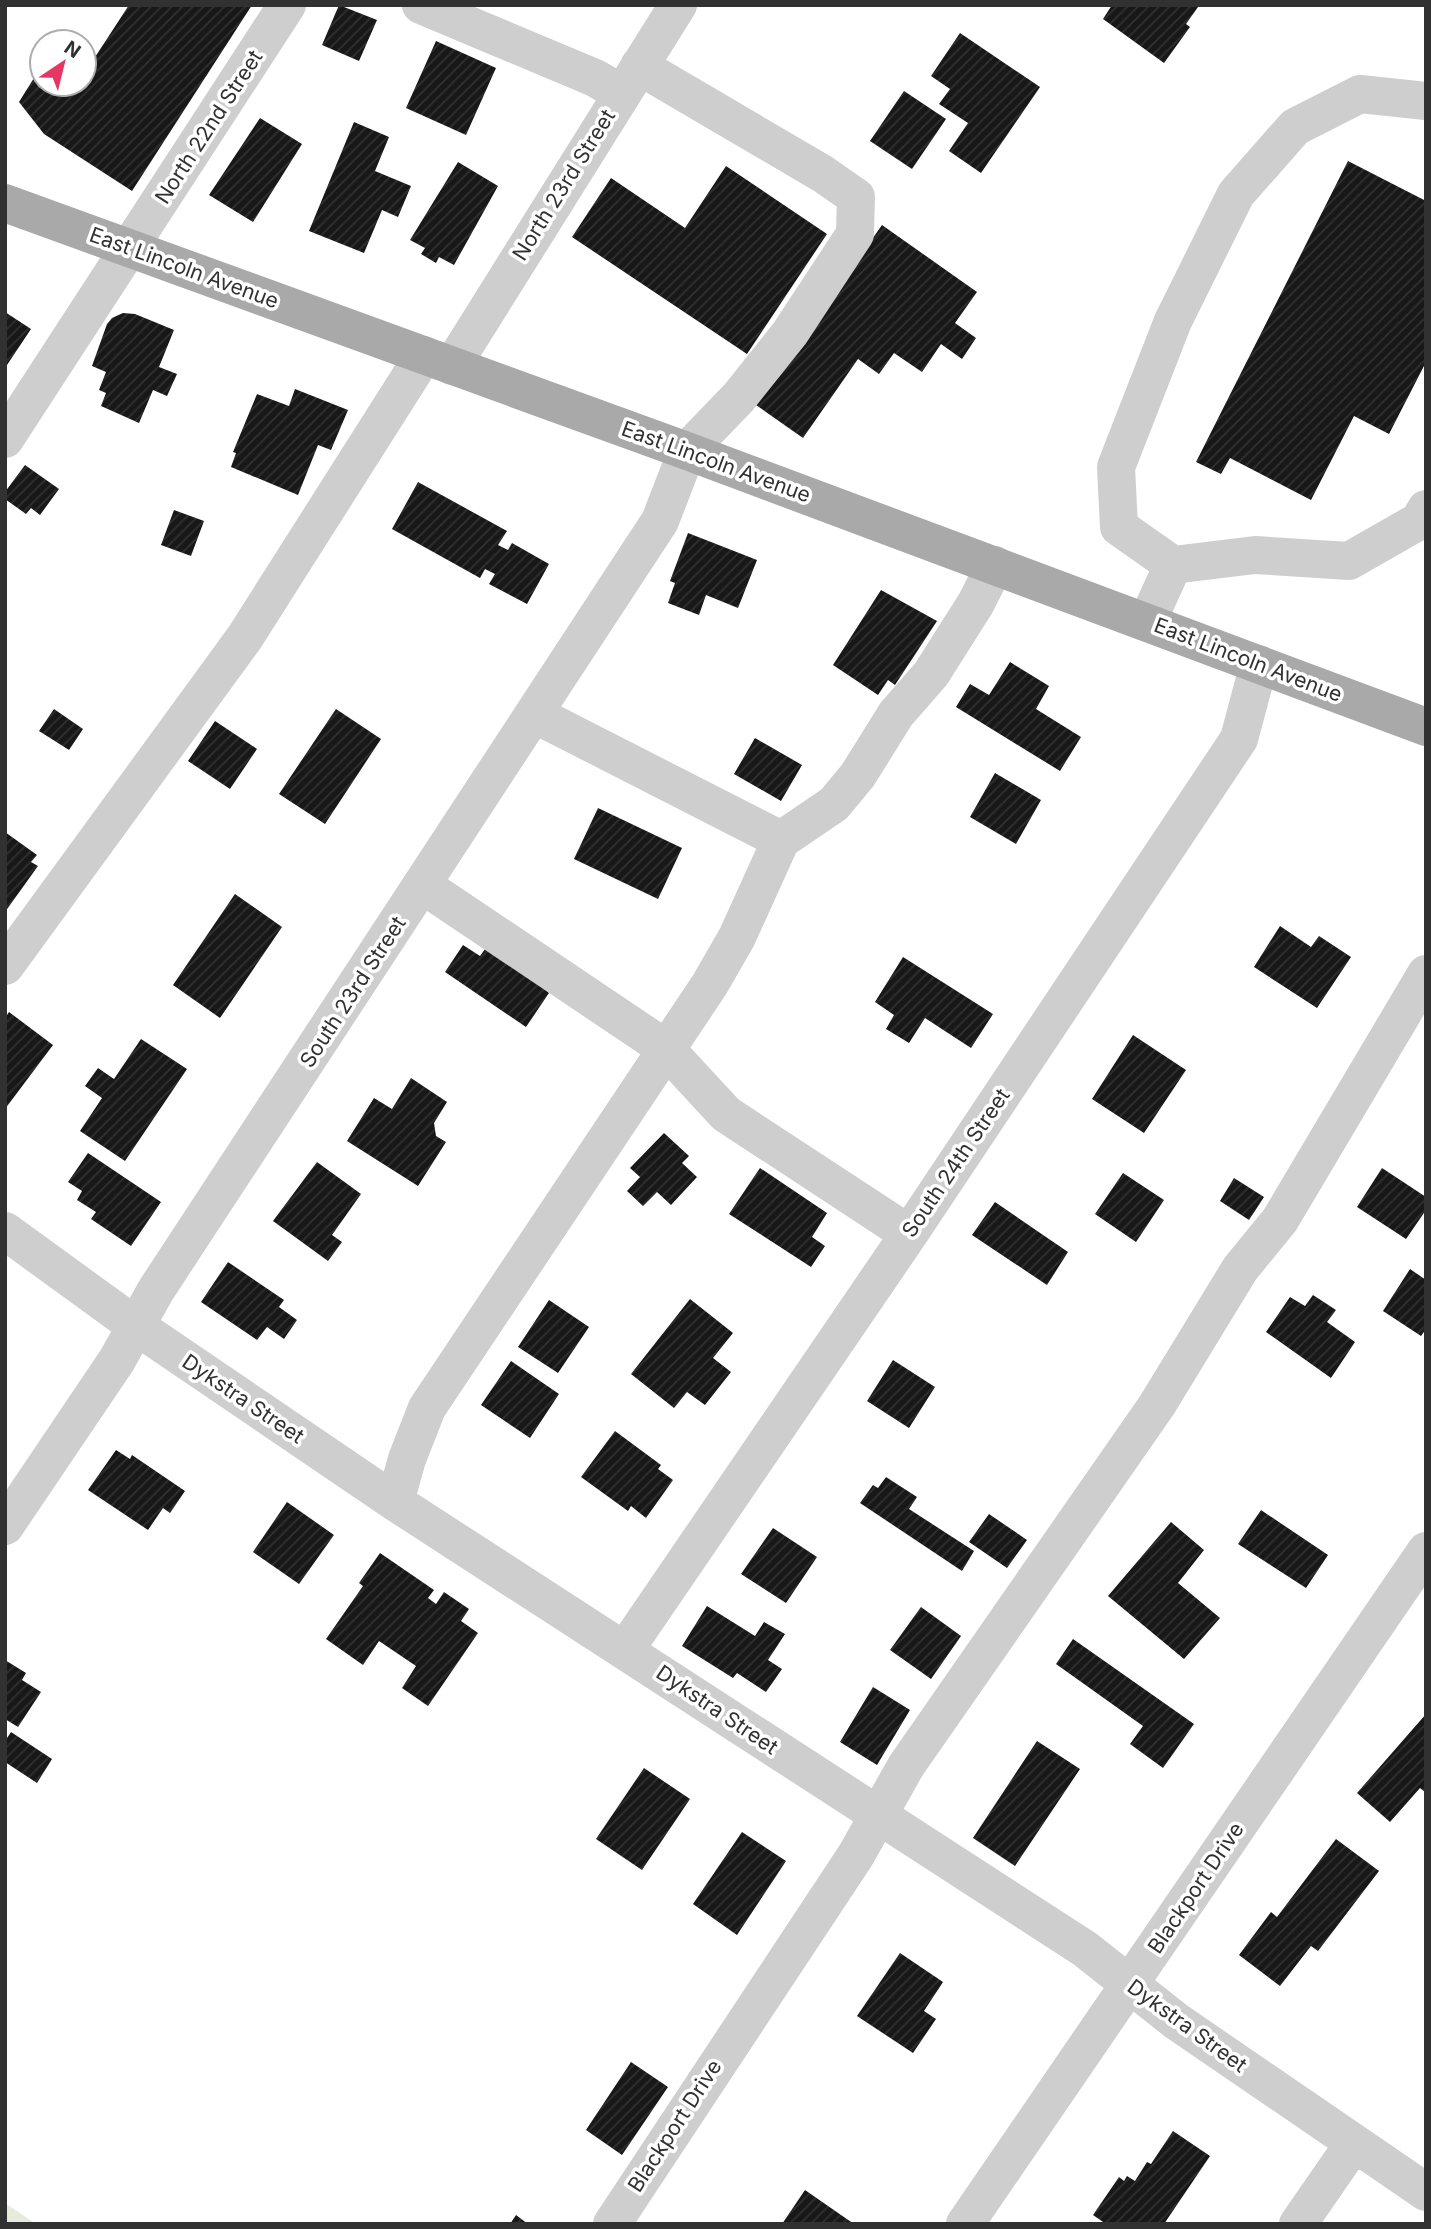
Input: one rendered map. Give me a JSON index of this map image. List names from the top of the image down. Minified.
{"streets":{"main road":["East Lincoln Avenue"],"street":["North 22nd Street","North 23rd Street","South 23rd Street","South 24th Street","Dykstra Street","Blackport Drive"]},"crossings":[["North 22nd Street","East Lincoln Avenue"],["North 23rd Street","East Lincoln Avenue"],["East Lincoln Avenue","South 23rd Street"],["East Lincoln Avenue","South 24th Street"],["South 23rd Street","Dykstra Street"],["South 24th Street","Dykstra Street"],["Dykstra Street","Blackport Drive"]],"north":"top right"}
